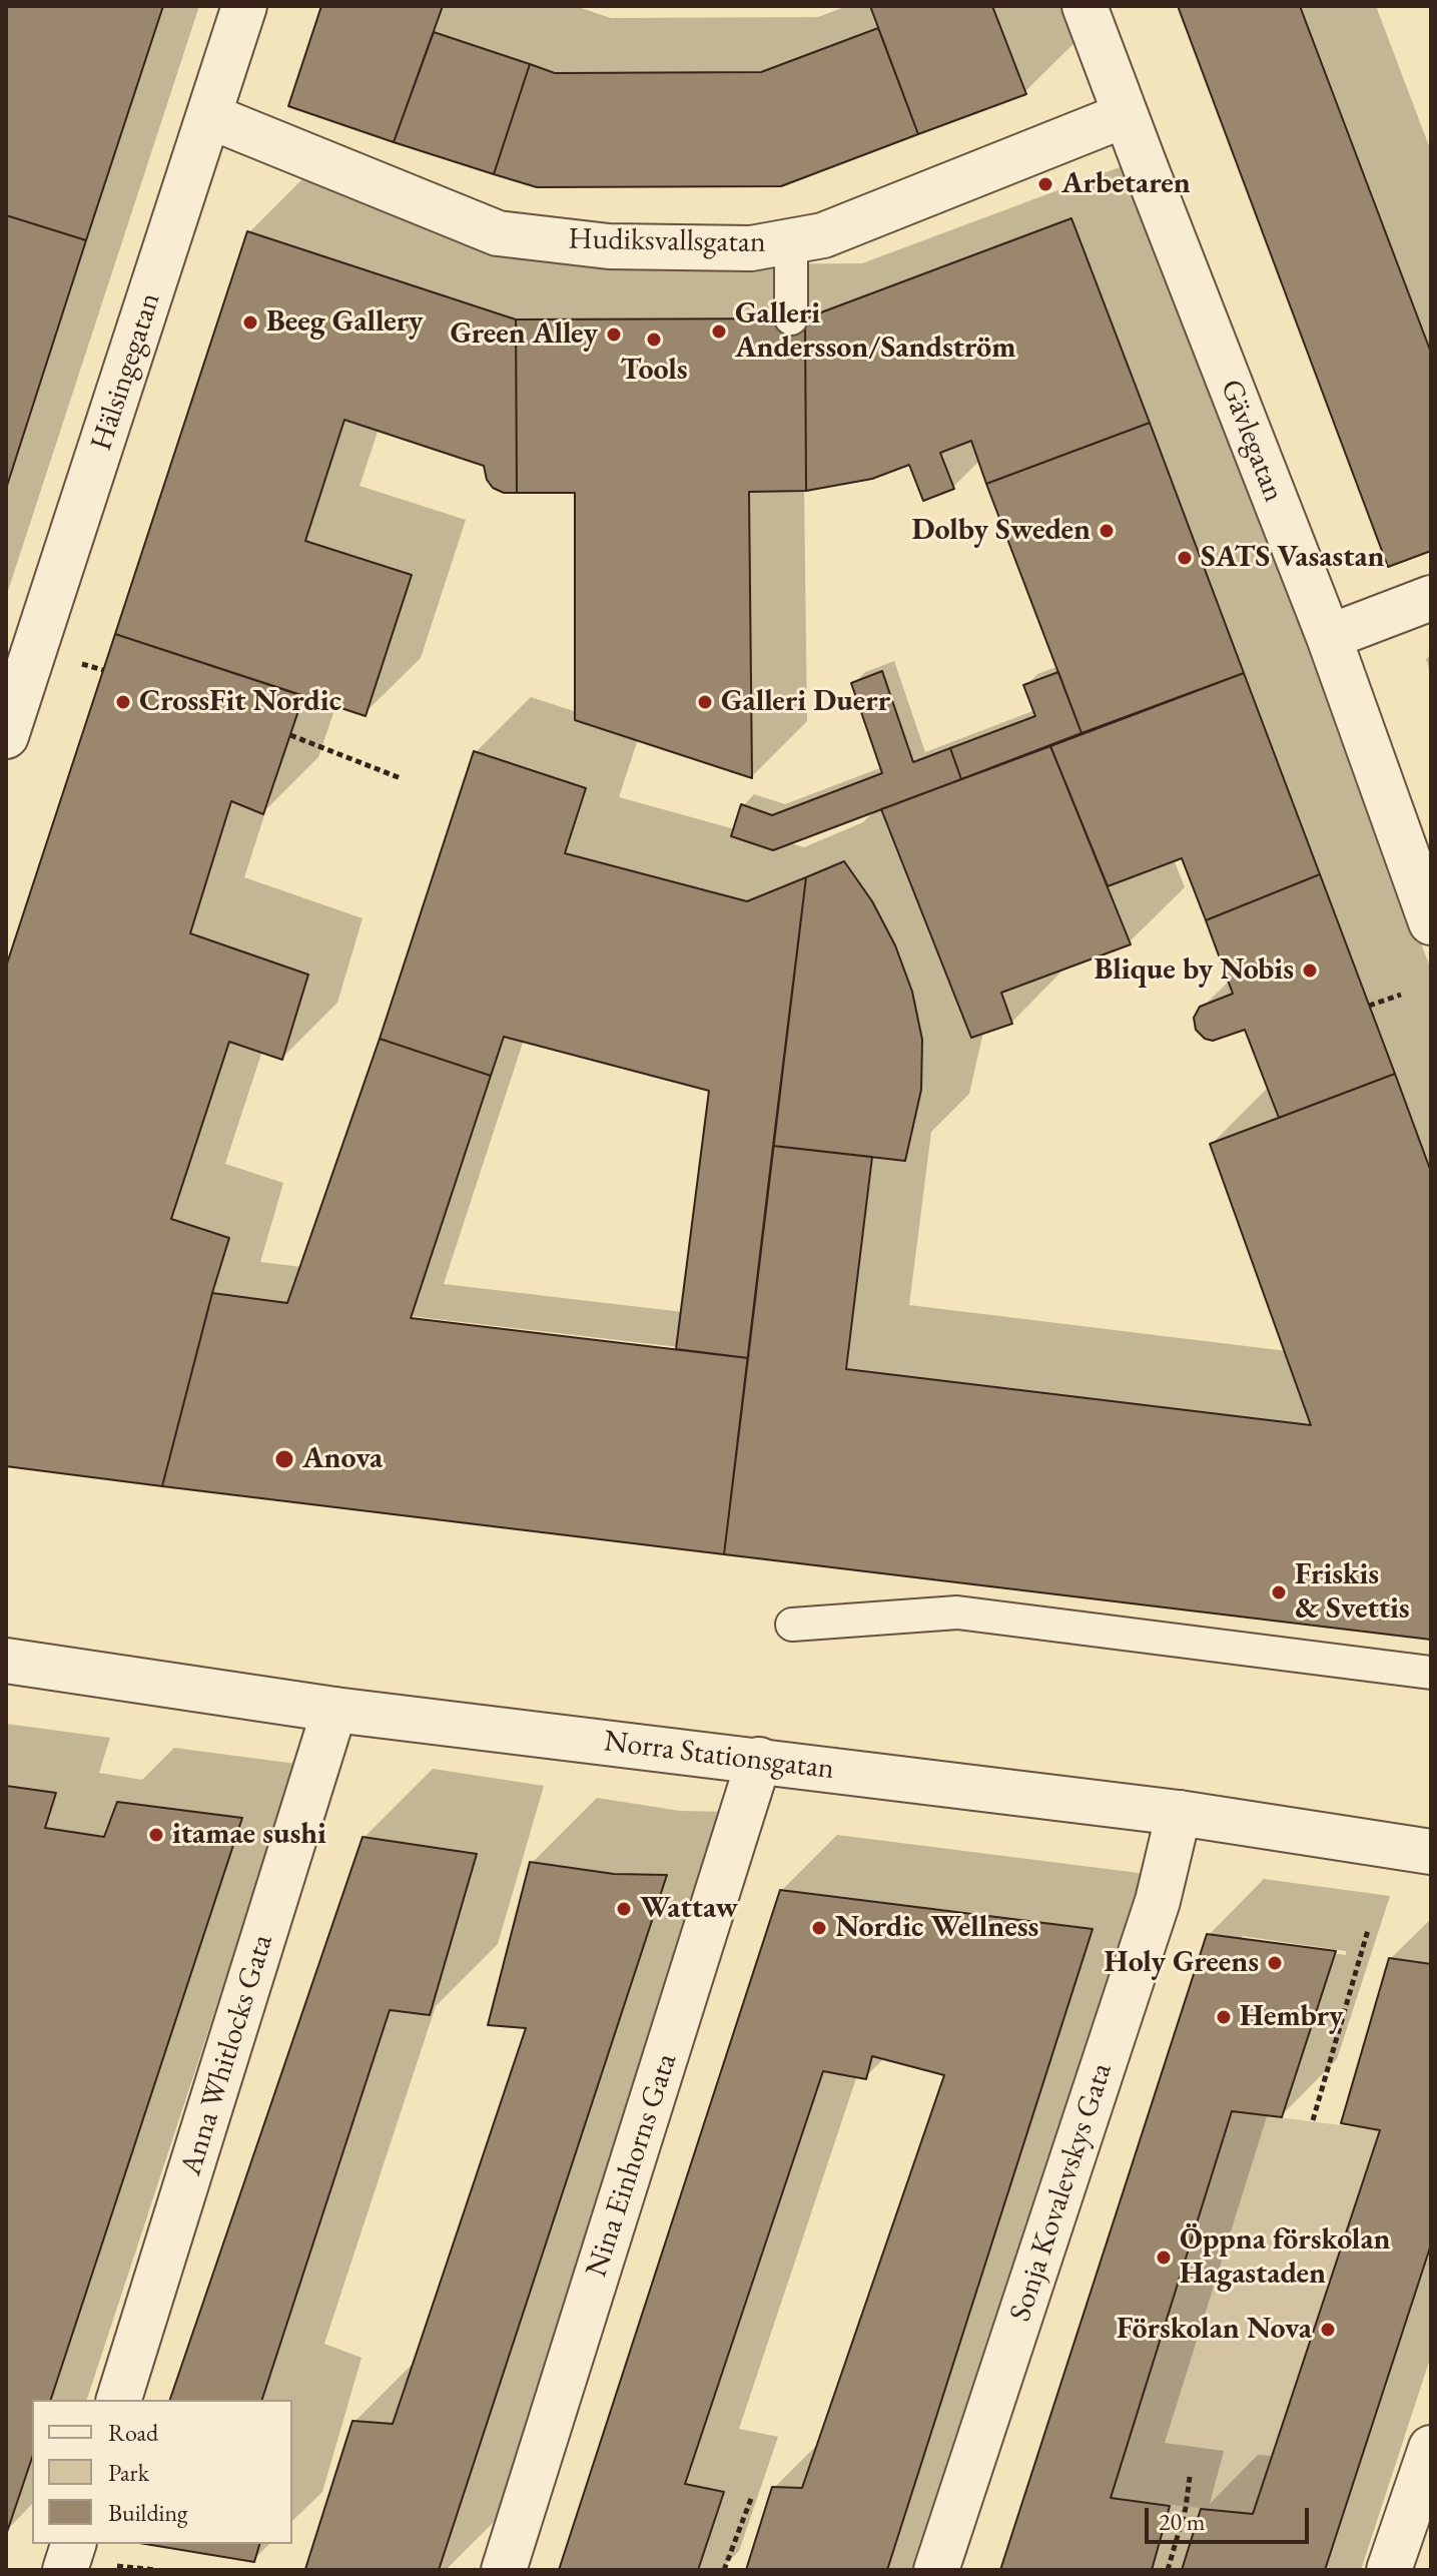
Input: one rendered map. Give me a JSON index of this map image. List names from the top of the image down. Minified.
{"streets":{"street":["Hudiksvallsgatan","Hälsingegatan","Gävlegatan","Norra Stationsgatan","Anna Whitlocks Gata","Nina Einhorns Gata","Sonja Kovalevskys Gata"]},"crossings":[["Hudiksvallsgatan","Hälsingegatan"],["Hudiksvallsgatan","Gävlegatan"],["Norra Stationsgatan","Anna Whitlocks Gata"],["Norra Stationsgatan","Nina Einhorns Gata"],["Norra Stationsgatan","Sonja Kovalevskys Gata"]],"places":["Arbetaren","Beeg Gallery","Galleri Andersson/Sandström","Green Alley","Tools","Dolby Sweden","SATS Vasastan","CrossFit Nordic","Galleri Duerr","Blique by Nobis","Anova","Friskis & Svettis","itamae sushi","Wattaw","Nordic Wellness","Holy Greens","Hembry","Öppna förskolan Hagastaden","Förskolan Nova"],"legend":["Road","Park","Building"],"scale_bar":"20 m"}
